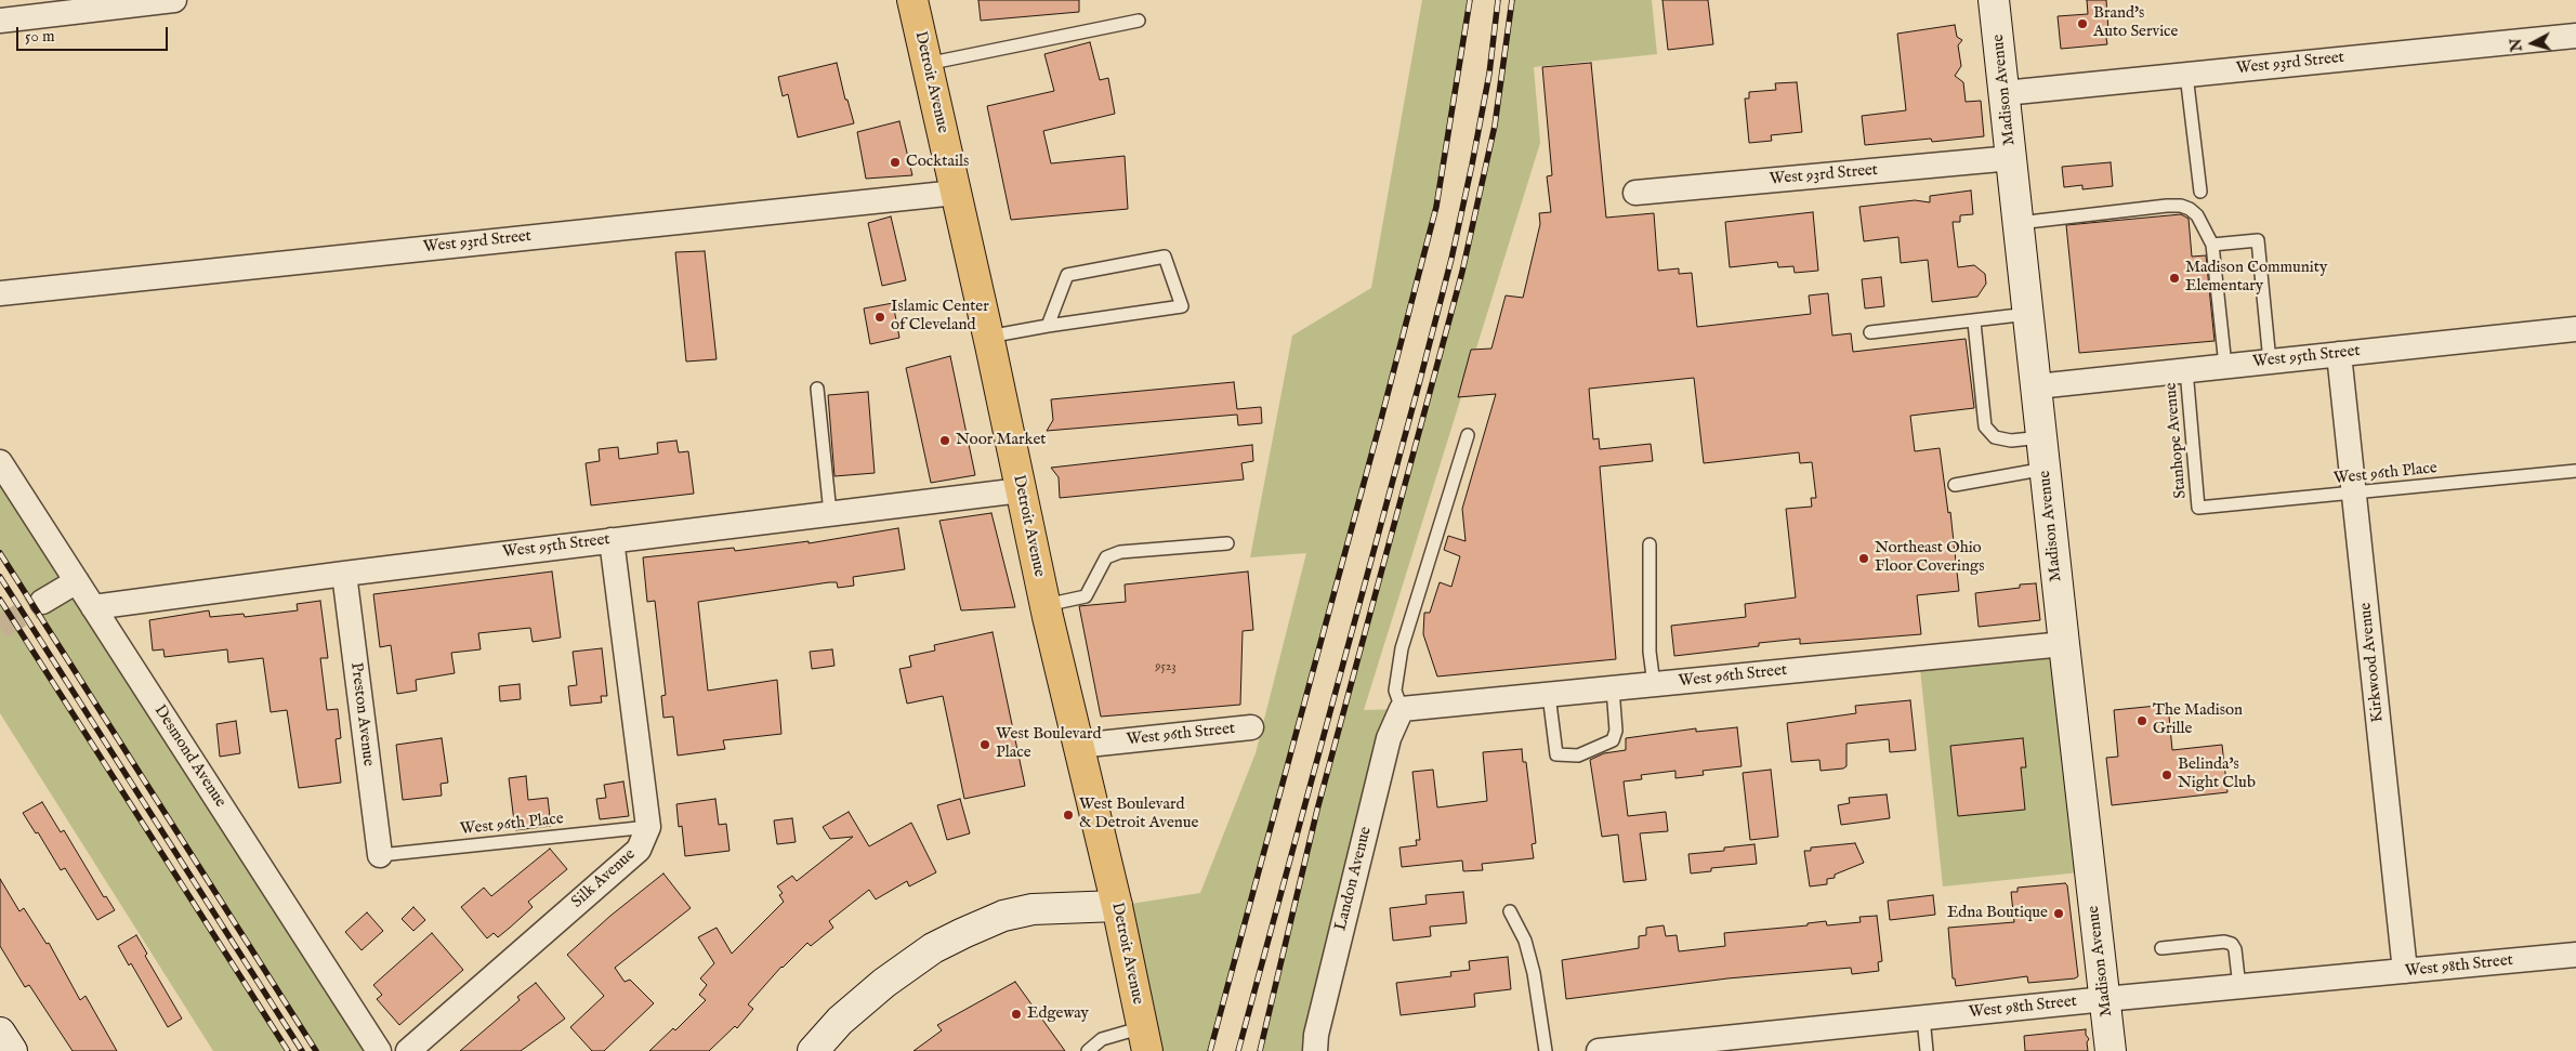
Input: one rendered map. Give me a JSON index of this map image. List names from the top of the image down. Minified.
{"streets":{"main road":["Detroit Avenue"],"street":["West 93rd Street","Madison Avenue","West 95th Street","Kirkwood Avenue","West 96th Street","Preston Avenue","Desmond Avenue","Silk Avenue","Landon Avenue","West 98th Street"],"lane":["Stanhope Avenue","West 96th Place"]},"crossings":[["West 93rd Street","Detroit Avenue"],["West 93rd Street","Madison Avenue"],["Detroit Avenue","West 95th Street"],["Detroit Avenue","West 96th Street"],["Madison Avenue","West 95th Street"],["Madison Avenue","West 96th Street"],["Madison Avenue","West 98th Street"],["West 95th Street","Stanhope Avenue"],["West 95th Street","Kirkwood Avenue"],["West 95th Street","Preston Avenue"],["West 95th Street","Desmond Avenue"],["Stanhope Avenue","West 96th Place"],["West 96th Place","Kirkwood Avenue"],["West 96th Place","Preston Avenue"],["West 96th Place","Silk Avenue"],["Kirkwood Avenue","West 98th Street"],["West 96th Street","Landon Avenue"]],"places":["Brand's Auto Service","Cocktails","Madison Community Elementary","Islamic Center of Cleveland","Noor Market","Northeast Ohio Floor Coverings","The Madison Grille","West Boulevard Place","Belinda's Night Club","West Boulevard & Detroit Avenue","Edna Boutique","Edgeway"],"house_numbers":["9523"],"scale_bar":"50 m","north":"left"}
